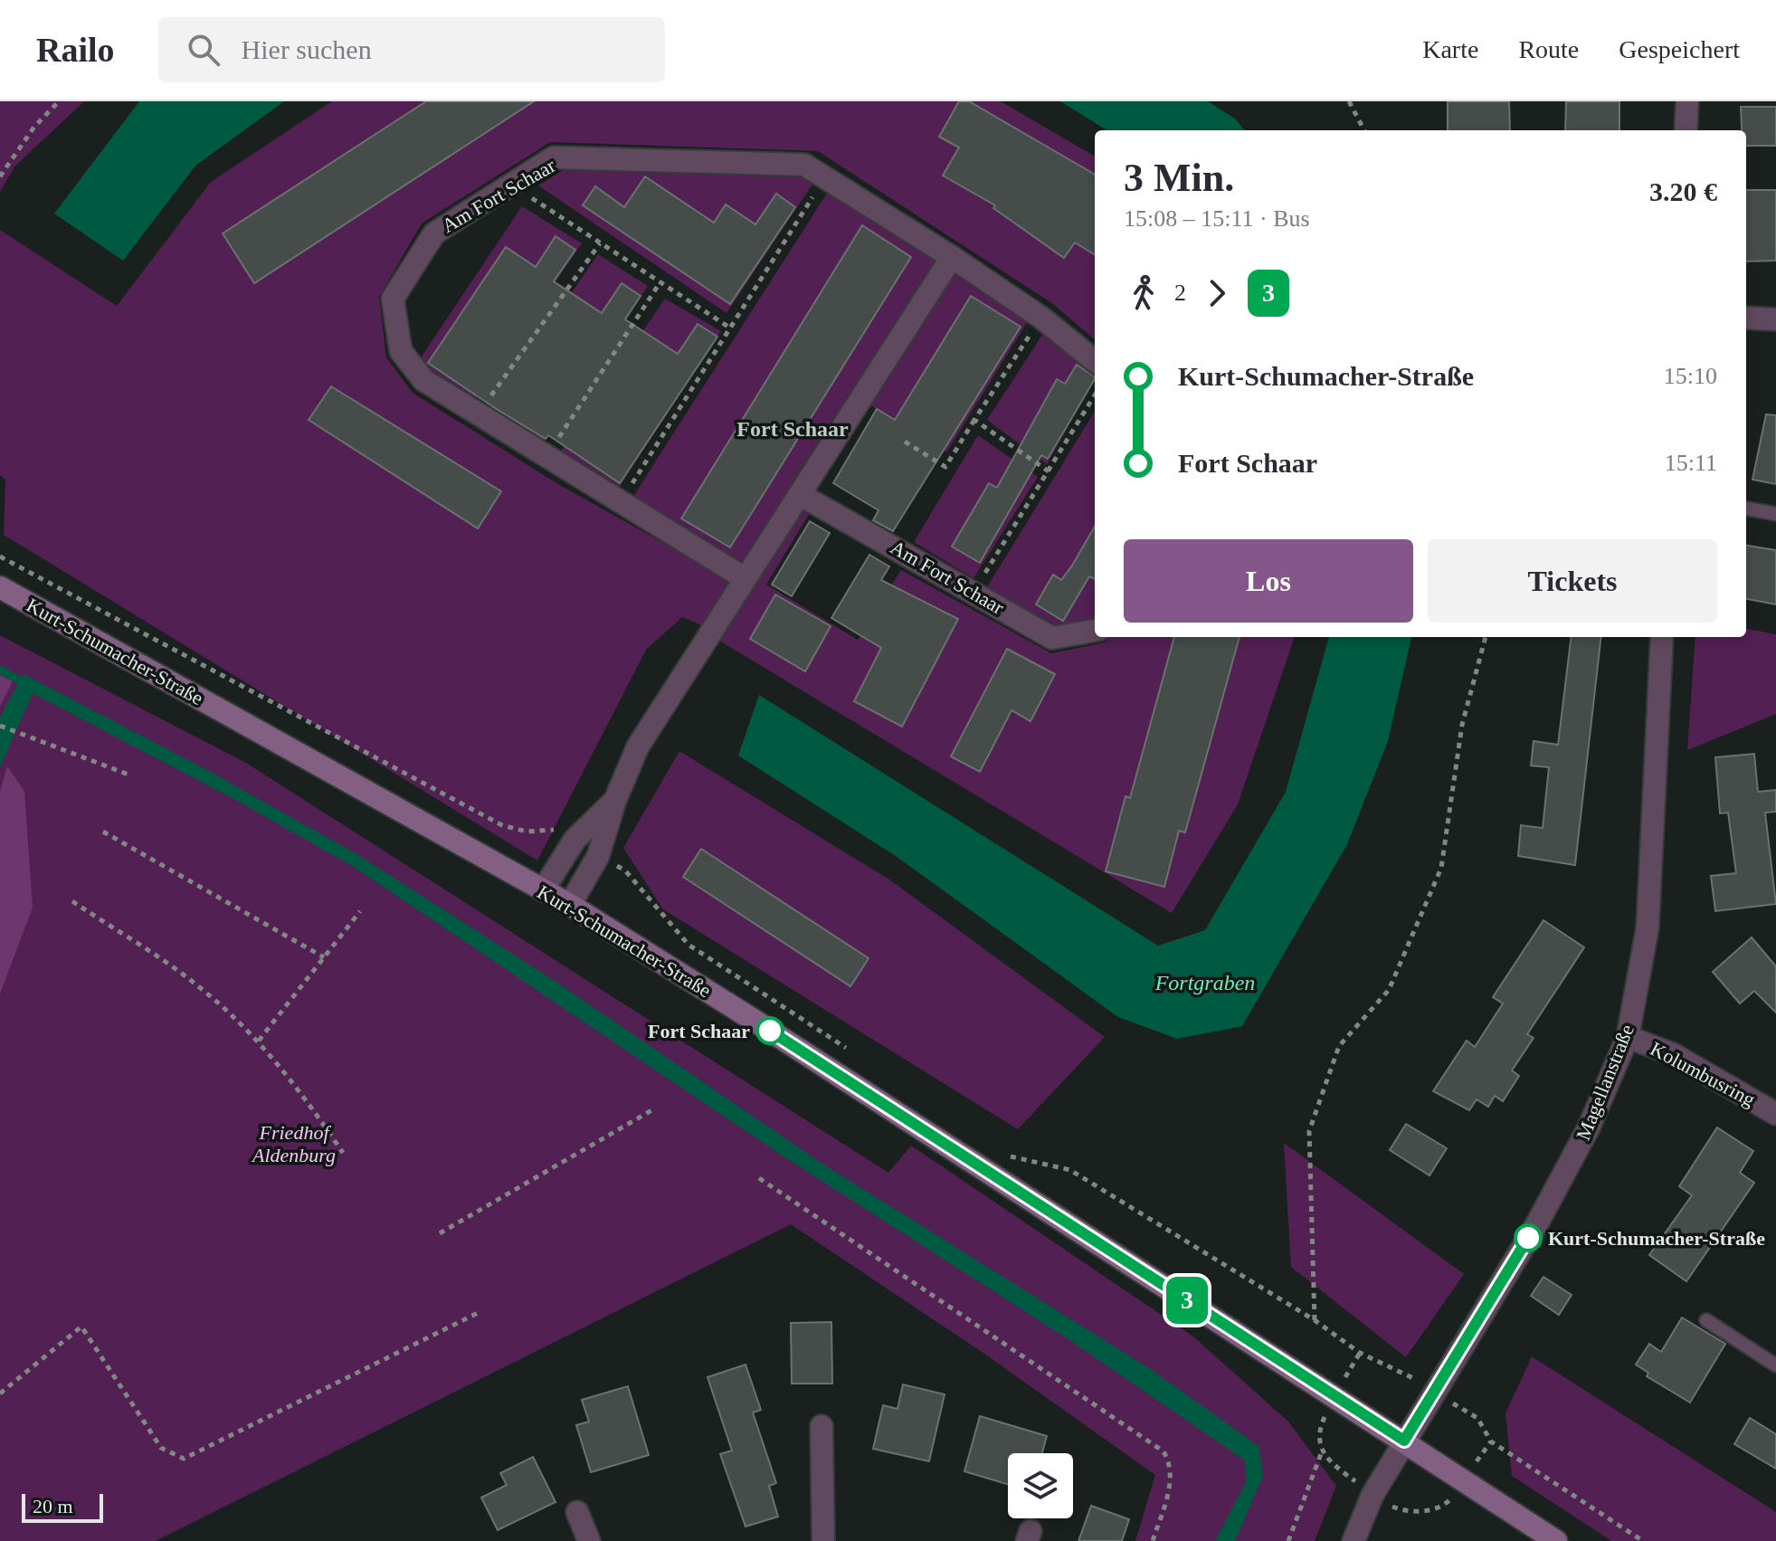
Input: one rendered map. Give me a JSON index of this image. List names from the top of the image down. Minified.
{"streets":{"main road":["Kurt-Schumacher-Straße"],"street":["Am Fort Schaar","Kolumbusring","Magellanstraße"]},"crossings":[["Kurt-Schumacher-Straße","Magellanstraße"],["Kolumbusring","Magellanstraße"]],"districts":["Fort Schaar"],"water":["Fortgraben"],"parks":["Friedhof Aldenburg"],"places":["Fort Schaar","Kurt-Schumacher-Straße"],"lines":["bus line 3"],"scale_bar":"20 m","page":{"header":"Railo","search":"Hier suchen","nav":["Karte","Route","Gespeichert"],"on_map":"3","heading":["3 Min.","15:08 – 15:11 · Bus","3.20 €"],"legs":["2","3"],"list":[{"name":"Kurt-Schumacher-Straße","value":"15:10"},{"name":"Fort Schaar","value":"15:11"}],"buttons":["Los","Tickets"],"scale":"20 m"}}
